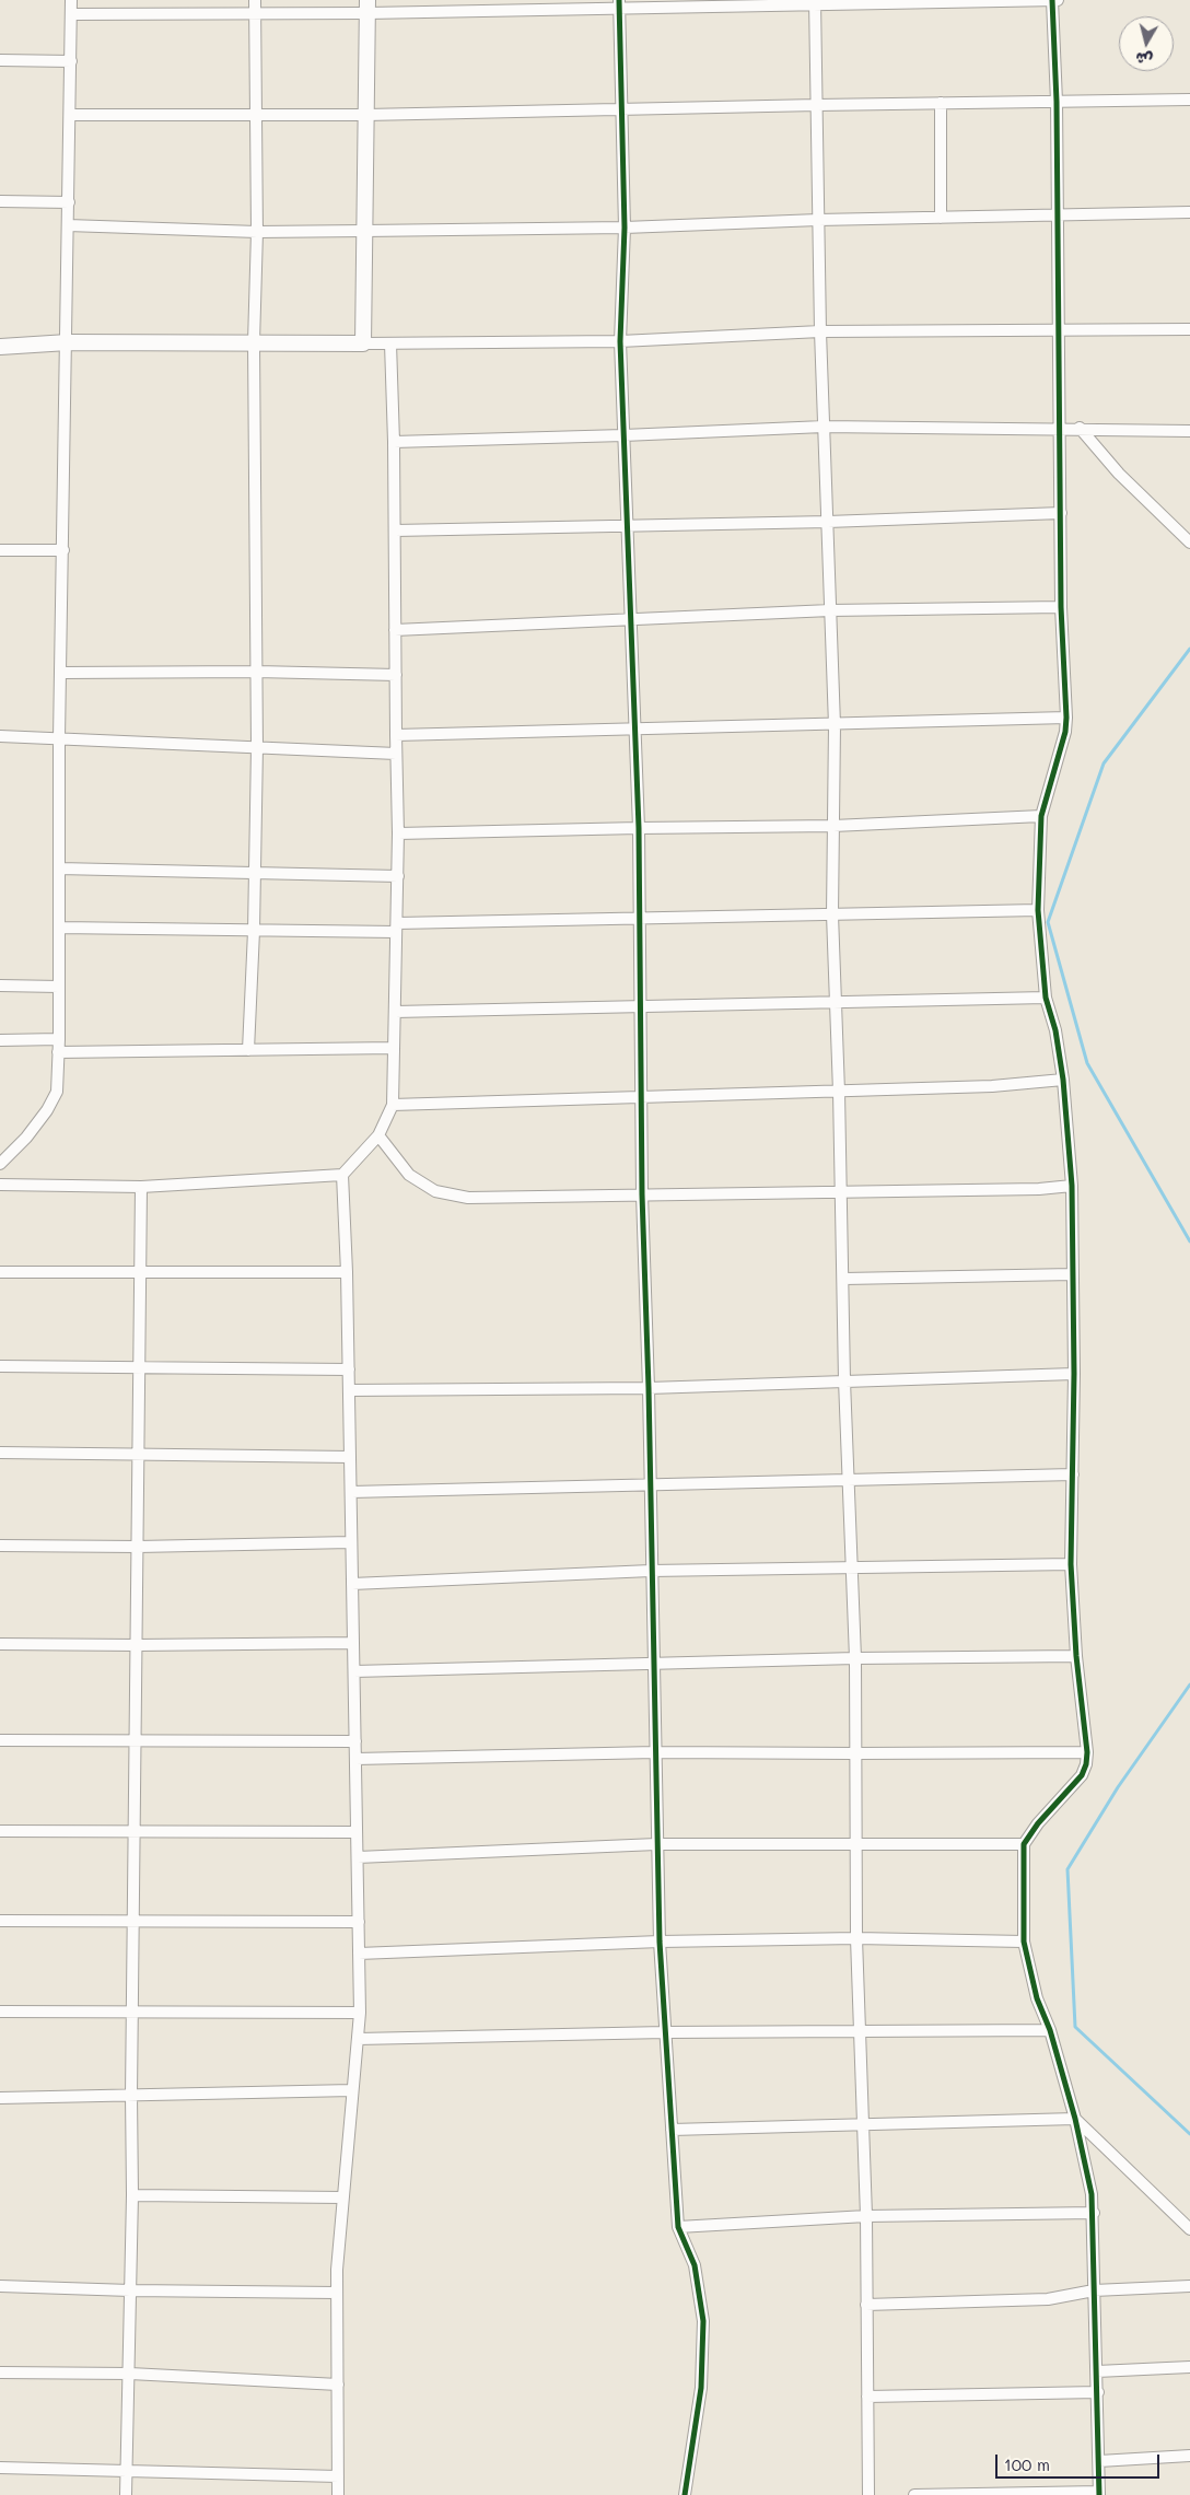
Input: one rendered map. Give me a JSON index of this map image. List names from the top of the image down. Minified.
{"scale_bar":"100 m","north":"bottom"}
